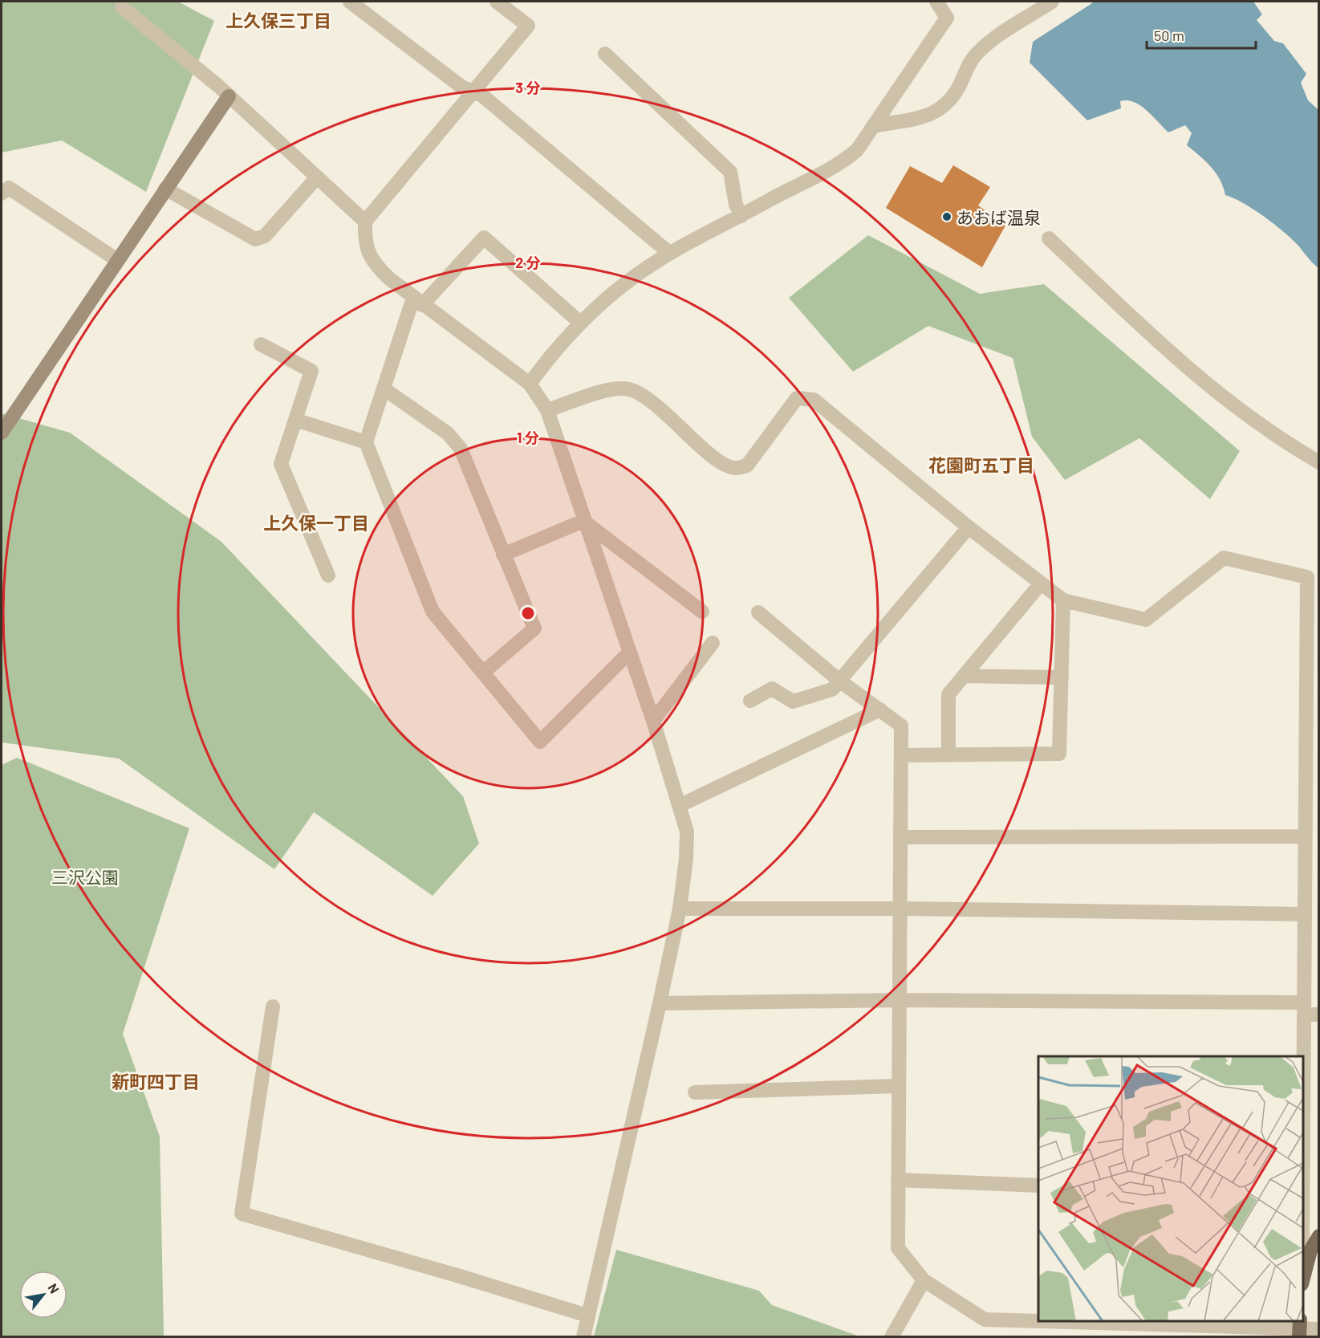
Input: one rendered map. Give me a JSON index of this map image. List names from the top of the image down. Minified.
{"districts":["上久保三丁目","花園町五丁目","上久保一丁目","新町四丁目"],"parks":["三沢公園"],"places":["あおば温泉"],"scale_bar":"50 m","north":"top right","rings":["3 分","2 分","1 分"]}
